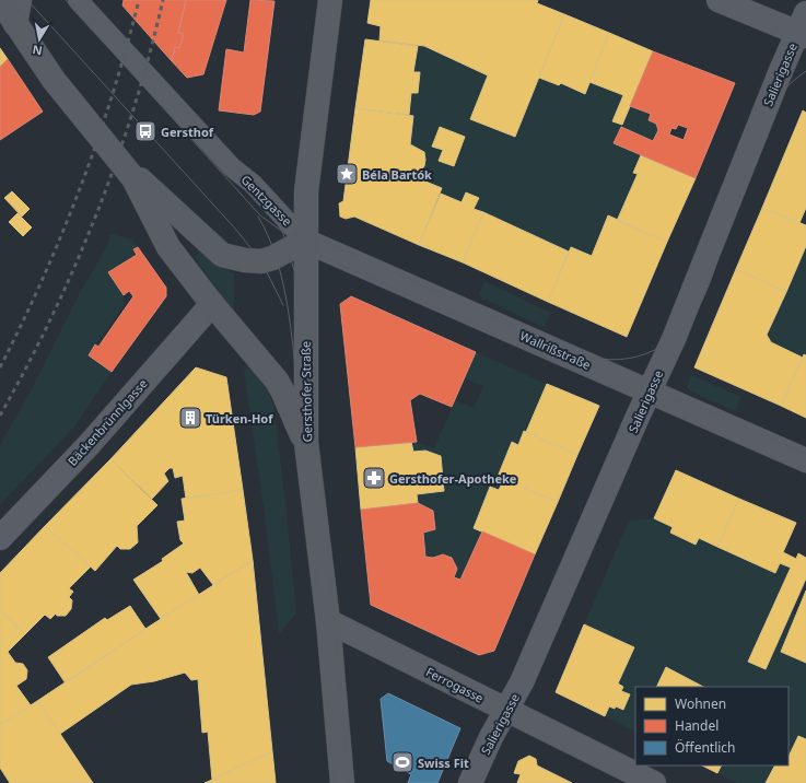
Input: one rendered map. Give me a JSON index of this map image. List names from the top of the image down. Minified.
{"streets":{"main road":["Gersthofer Straße"],"street":["Salierigasse","Wallrißstraße","Bäckenbrünnlgasse","Ferrogasse"],"lane":["Gentzgasse"]},"crossings":[["Salierigasse","Wallrißstraße"],["Salierigasse","Ferrogasse"],["Gentzgasse","Wallrißstraße"],["Gentzgasse","Gersthofer Straße"],["Wallrißstraße","Gersthofer Straße"],["Gersthofer Straße","Ferrogasse"]],"places":{"bus stop":["Gersthof"],"place":["Béla Bartók"],"building":["Türken-Hof"],"pharmacy":["Gersthofer-Apotheke"],"sports":["Swiss Fit"]},"legend":["Wohnen","Handel","Öffentlich"],"north":"bottom"}
